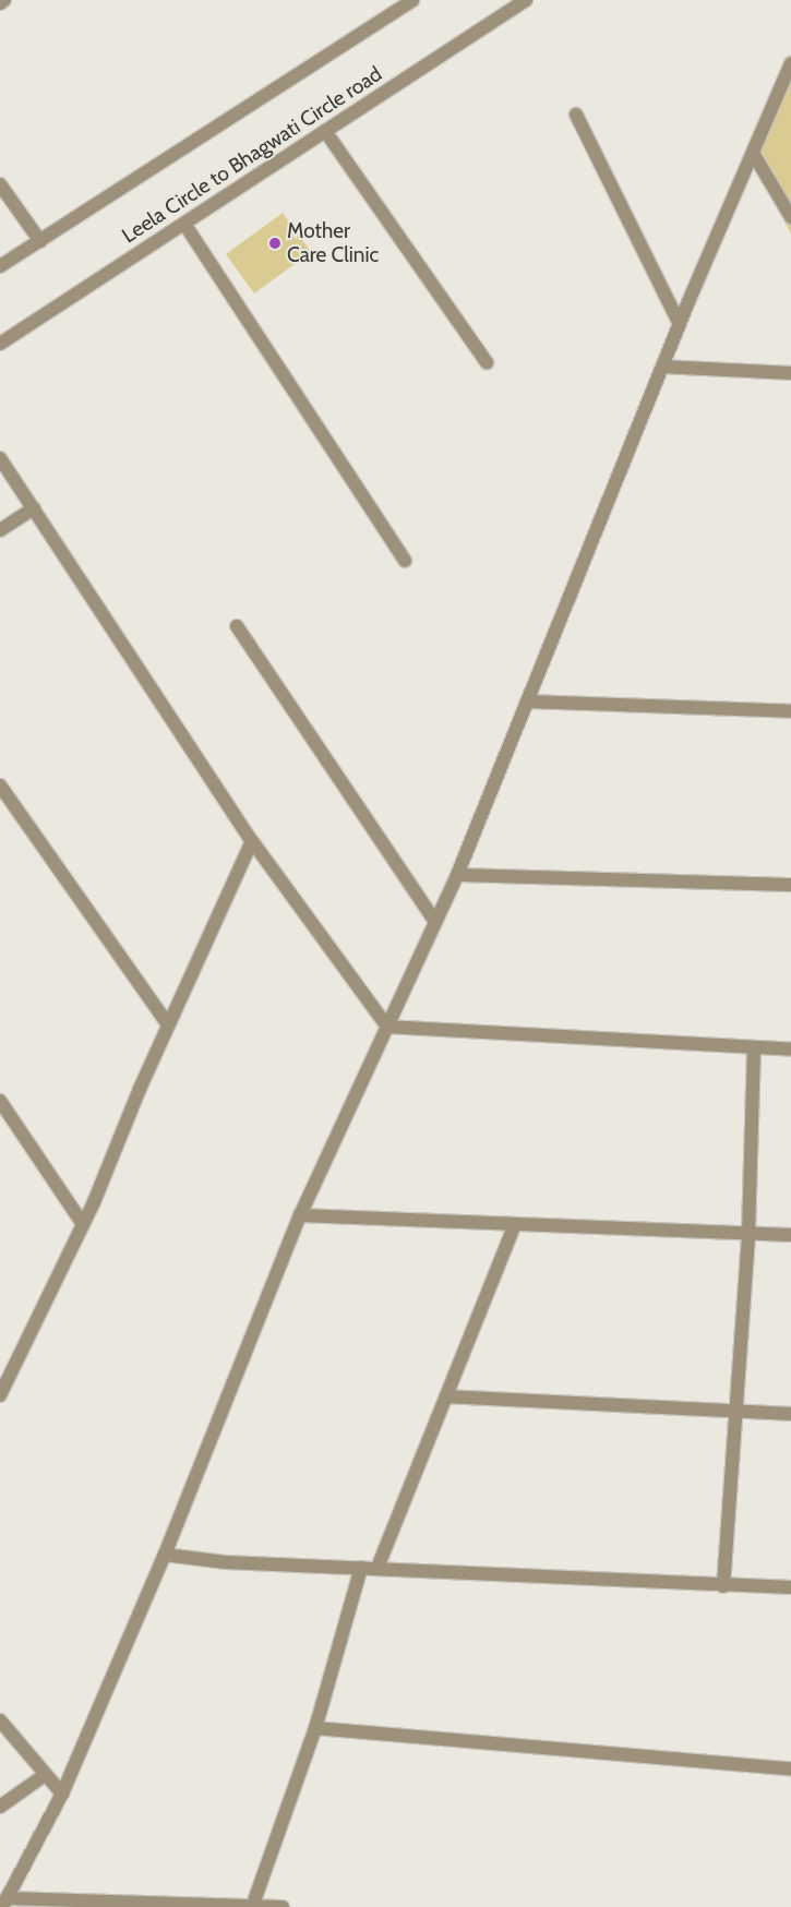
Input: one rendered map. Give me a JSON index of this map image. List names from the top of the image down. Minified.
{"streets":{"street":["Leela Circle to Bhagwati Circle road"]},"places":["Mother Care Clinic"]}
